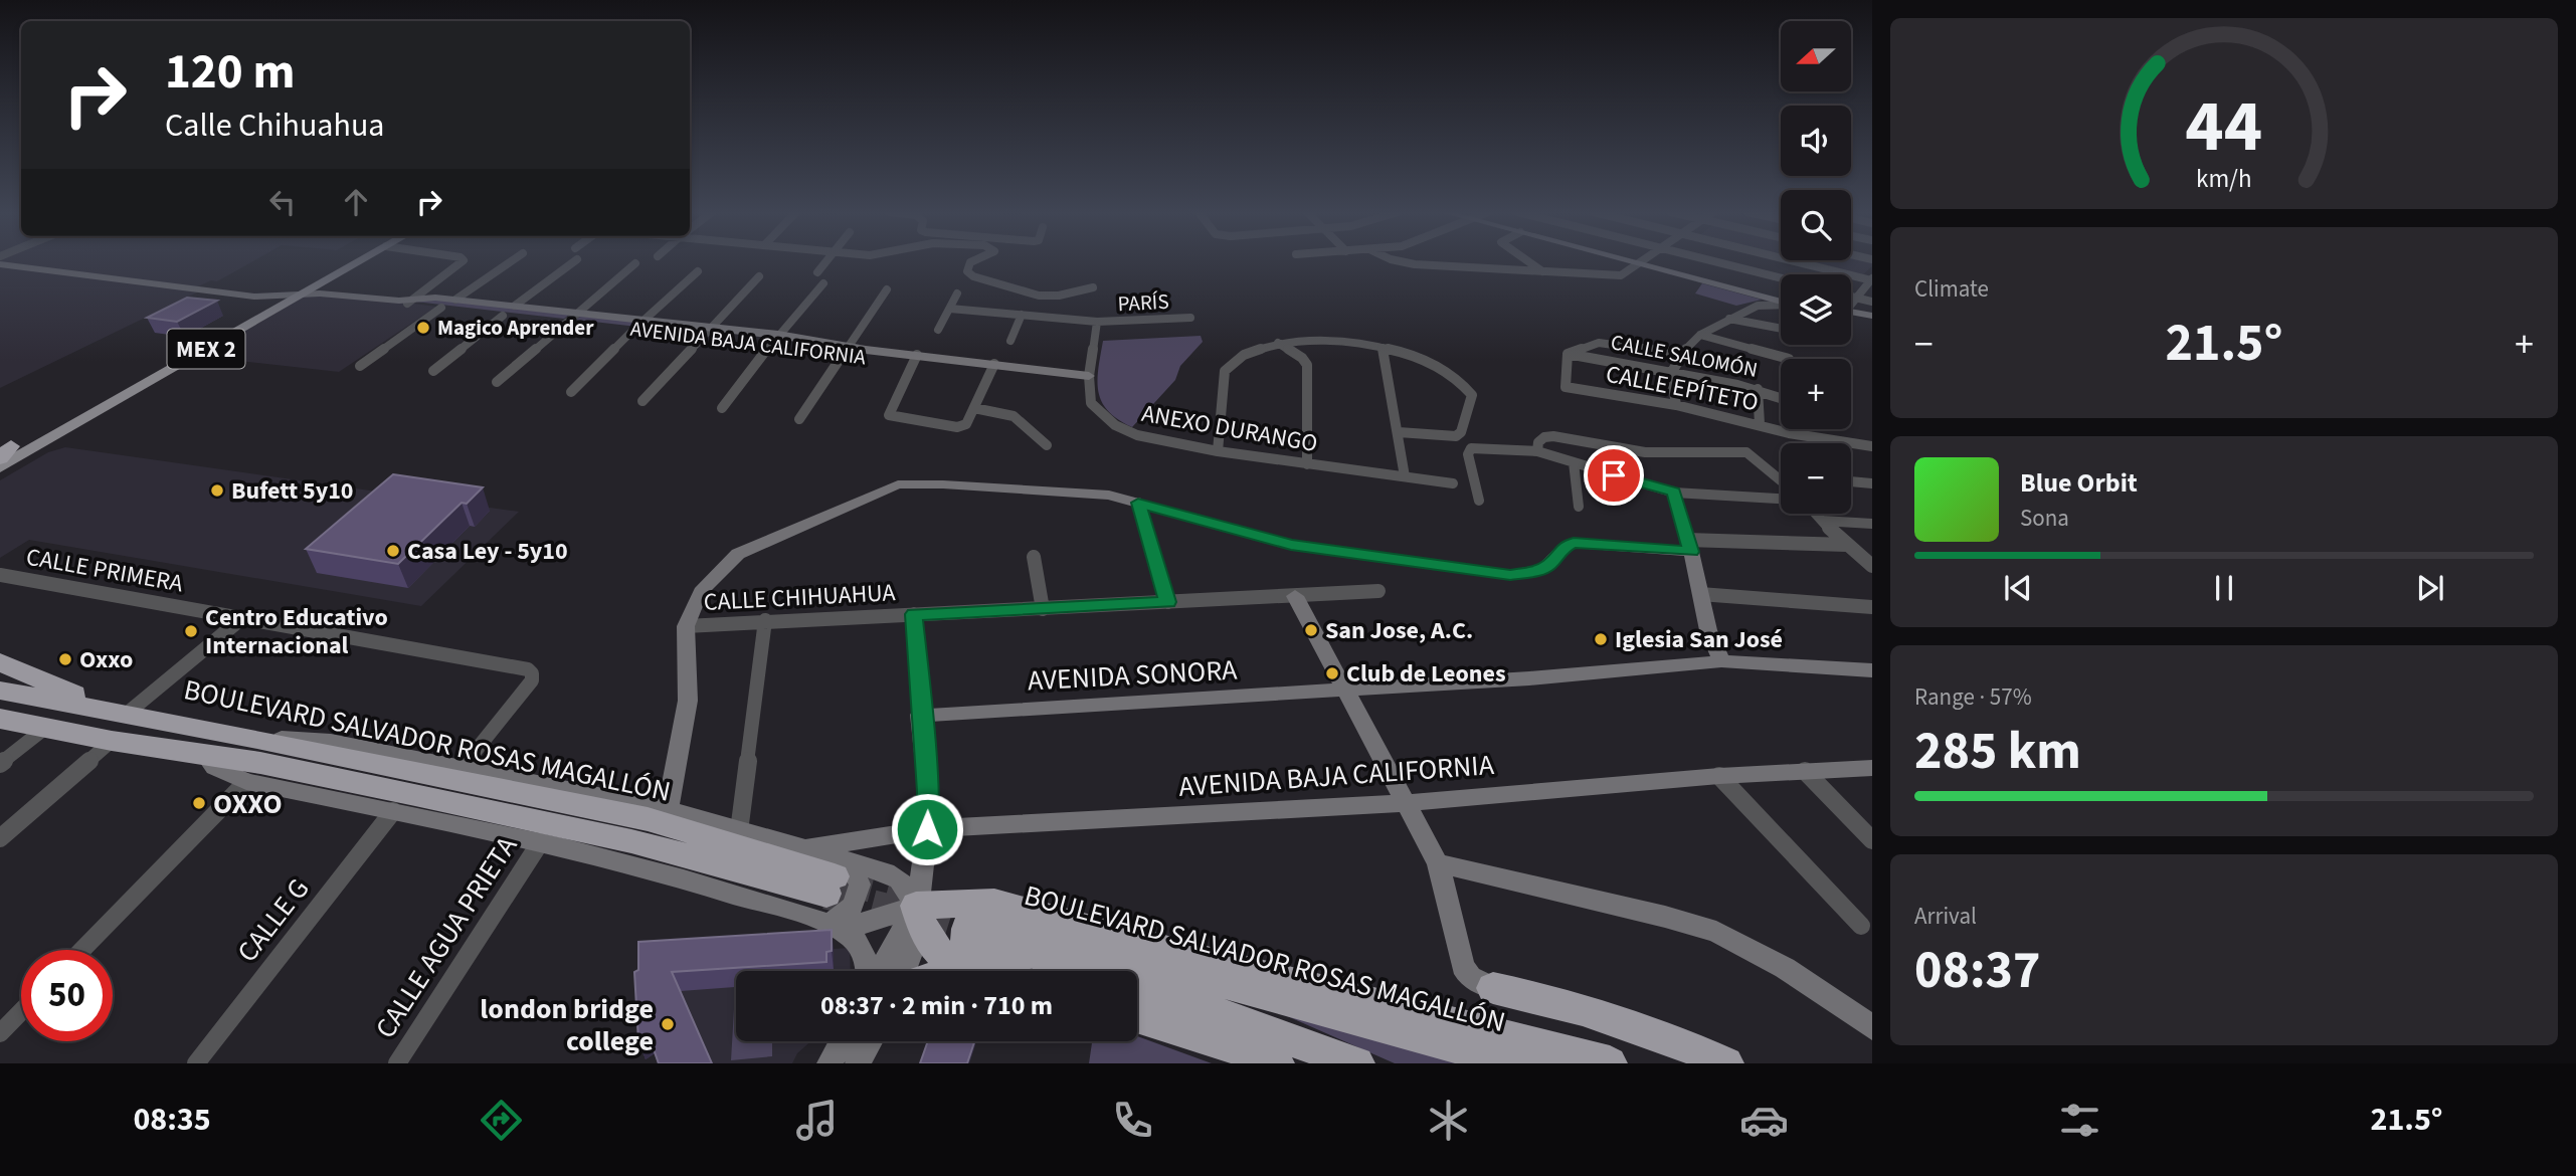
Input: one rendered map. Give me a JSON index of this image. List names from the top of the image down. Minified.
{"streets":{"highway":["BOULEVARD SALVADOR ROSAS MAGALLÓN"],"main road":["MEX 2"],"street":["PARÍS","AVENIDA BAJA CALIFORNIA","CALLE SALOMÓN","CALLE EPÍTETO","ANEXO DURANGO","CALLE PRIMERA","CALLE CHIHUAHUA","AVENIDA SONORA","CALLE G","CALLE AGUA PRIETA"]},"crossings":[["AVENIDA BAJA CALIFORNIA","MEX 2"],["AVENIDA BAJA CALIFORNIA","ANEXO DURANGO"],["CALLE SALOMÓN","CALLE EPÍTETO"]],"places":["Magico Aprender","Bufett 5y10","Casa Ley - 5y10","San Jose, A.C.","Centro Educativo Internacional","Iglesia San José","Oxxo","Club de Leones","OXXO","london bridge college"],"north":"left","page":{"map_buttons":["+","−"],"turn":["120 m","Calle Chihuahua"],"tile":["Climate",["Range · 57%","285 km"],["Arrival","08:37"]],"heat":["−","21.5°","+"],"song":["Blue Orbit","Sona"],"limit":"50","trip":"08:37 · 2 min · 710 m","tabs":["08:35","21.5°"],"gauge":["44","km/h"]}}
